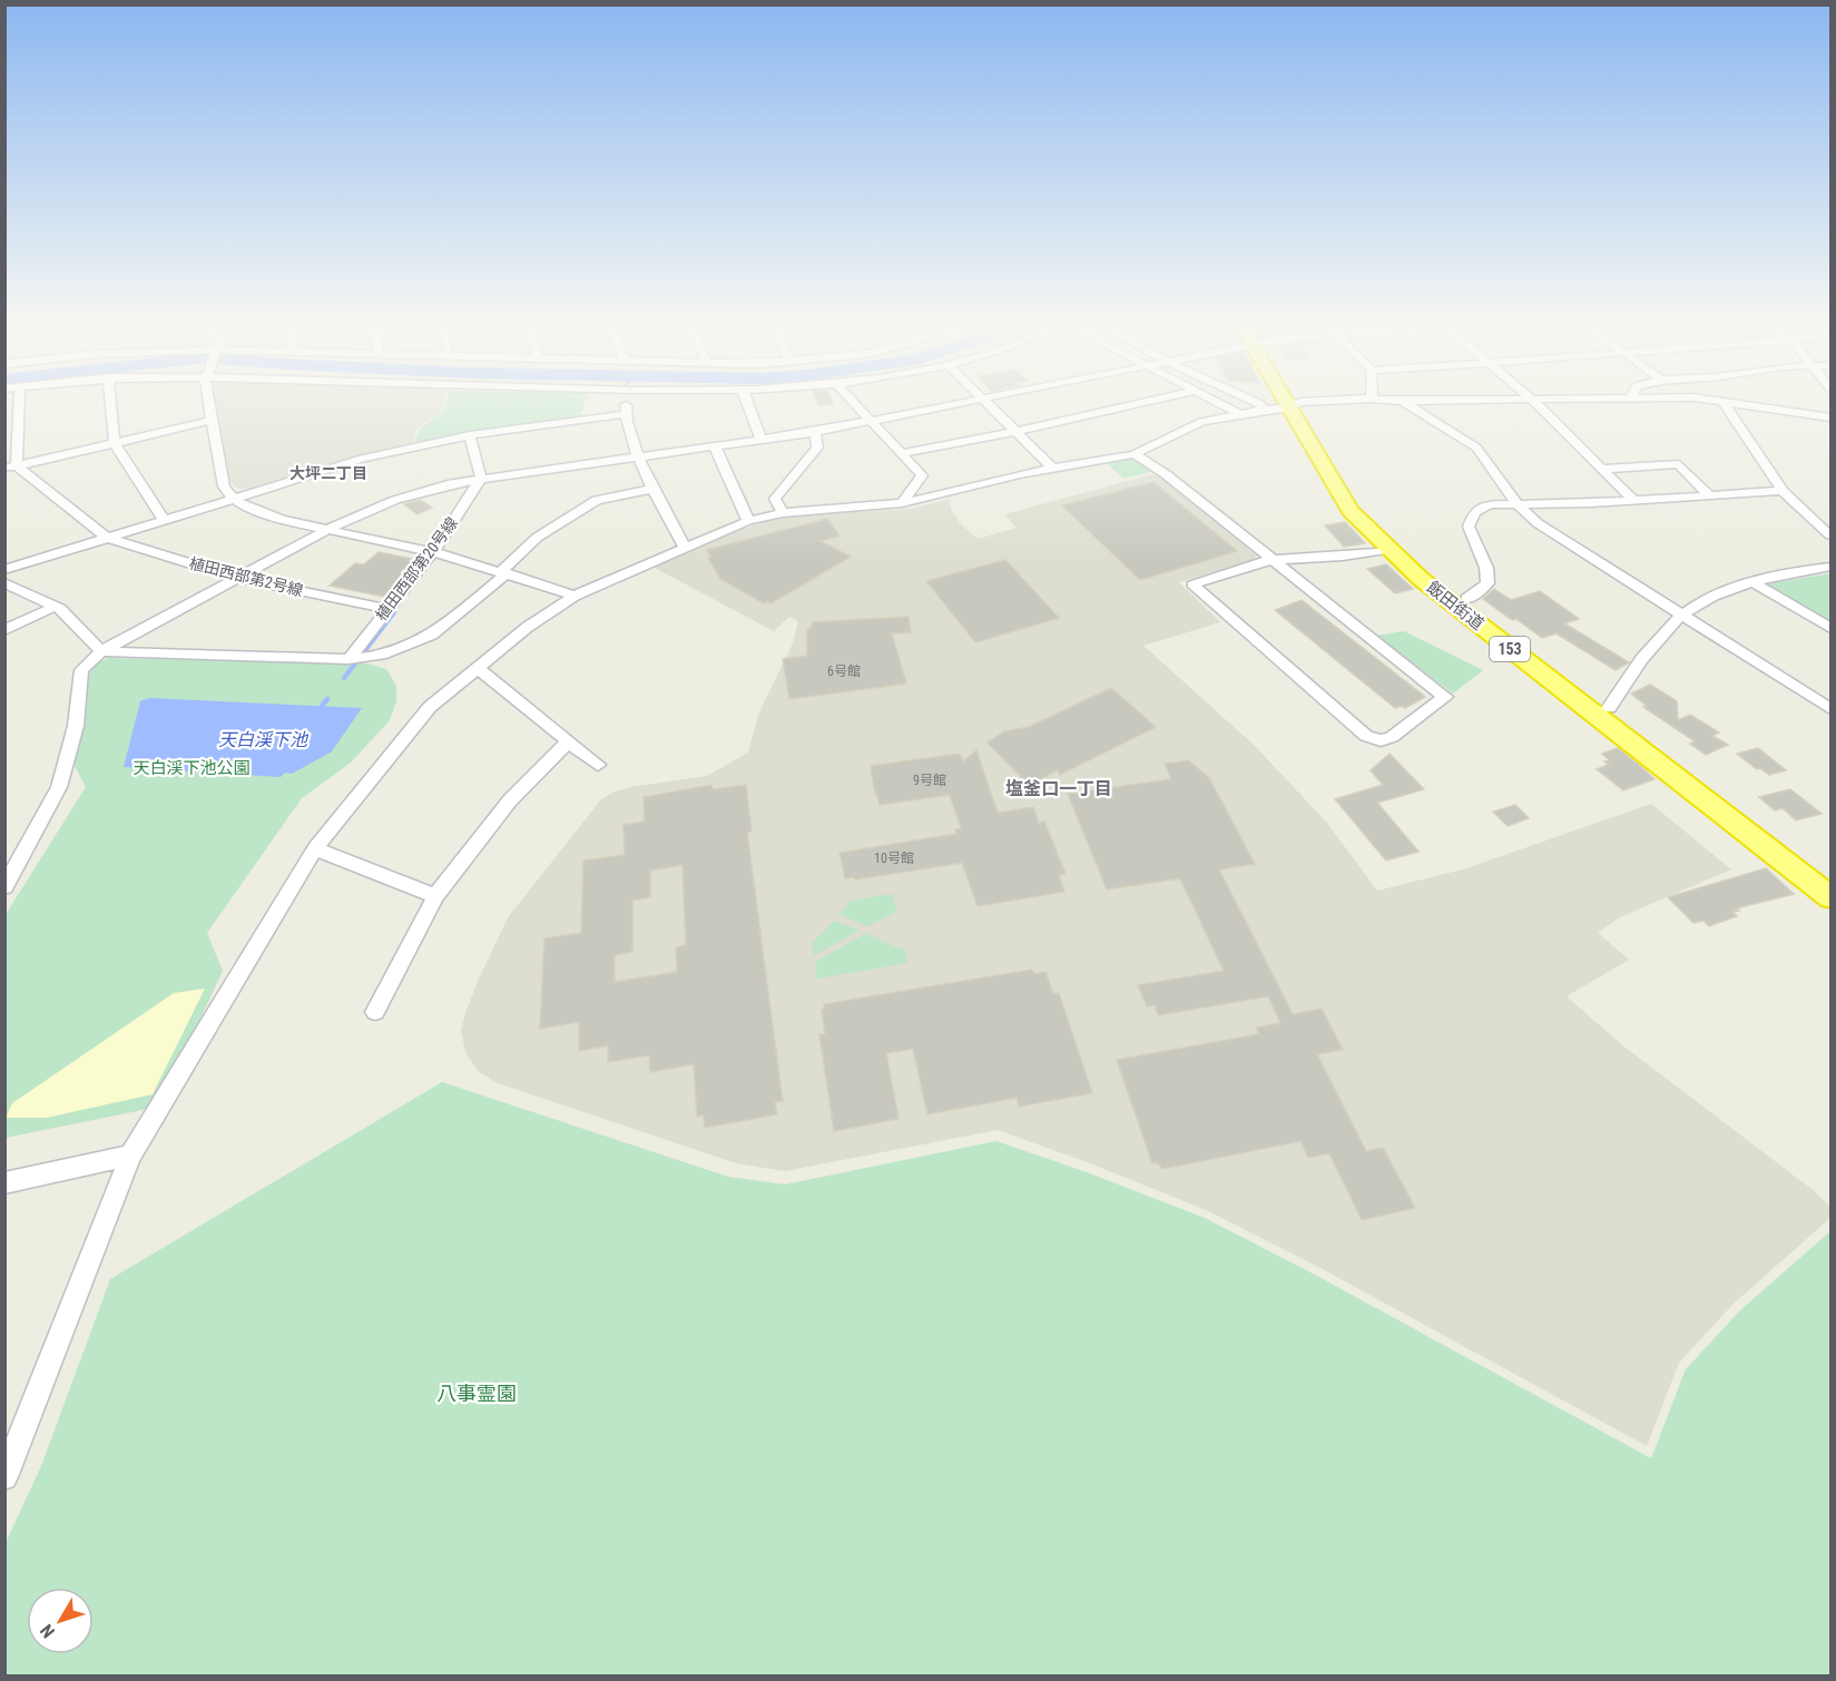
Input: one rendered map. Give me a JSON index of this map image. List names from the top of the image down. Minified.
{"streets":{"highway":["飯田街道","153"],"street":["植田西部第20号線","植田西部第2号線"]},"crossings":[["植田西部第20号線","植田西部第2号線"]],"districts":["大坪二丁目","塩釜口一丁目"],"water":["天白渓下池"],"parks":["天白渓下池公園","八事霊園"],"house_numbers":["6号館","9号館","10号館"],"north":"bottom left"}
